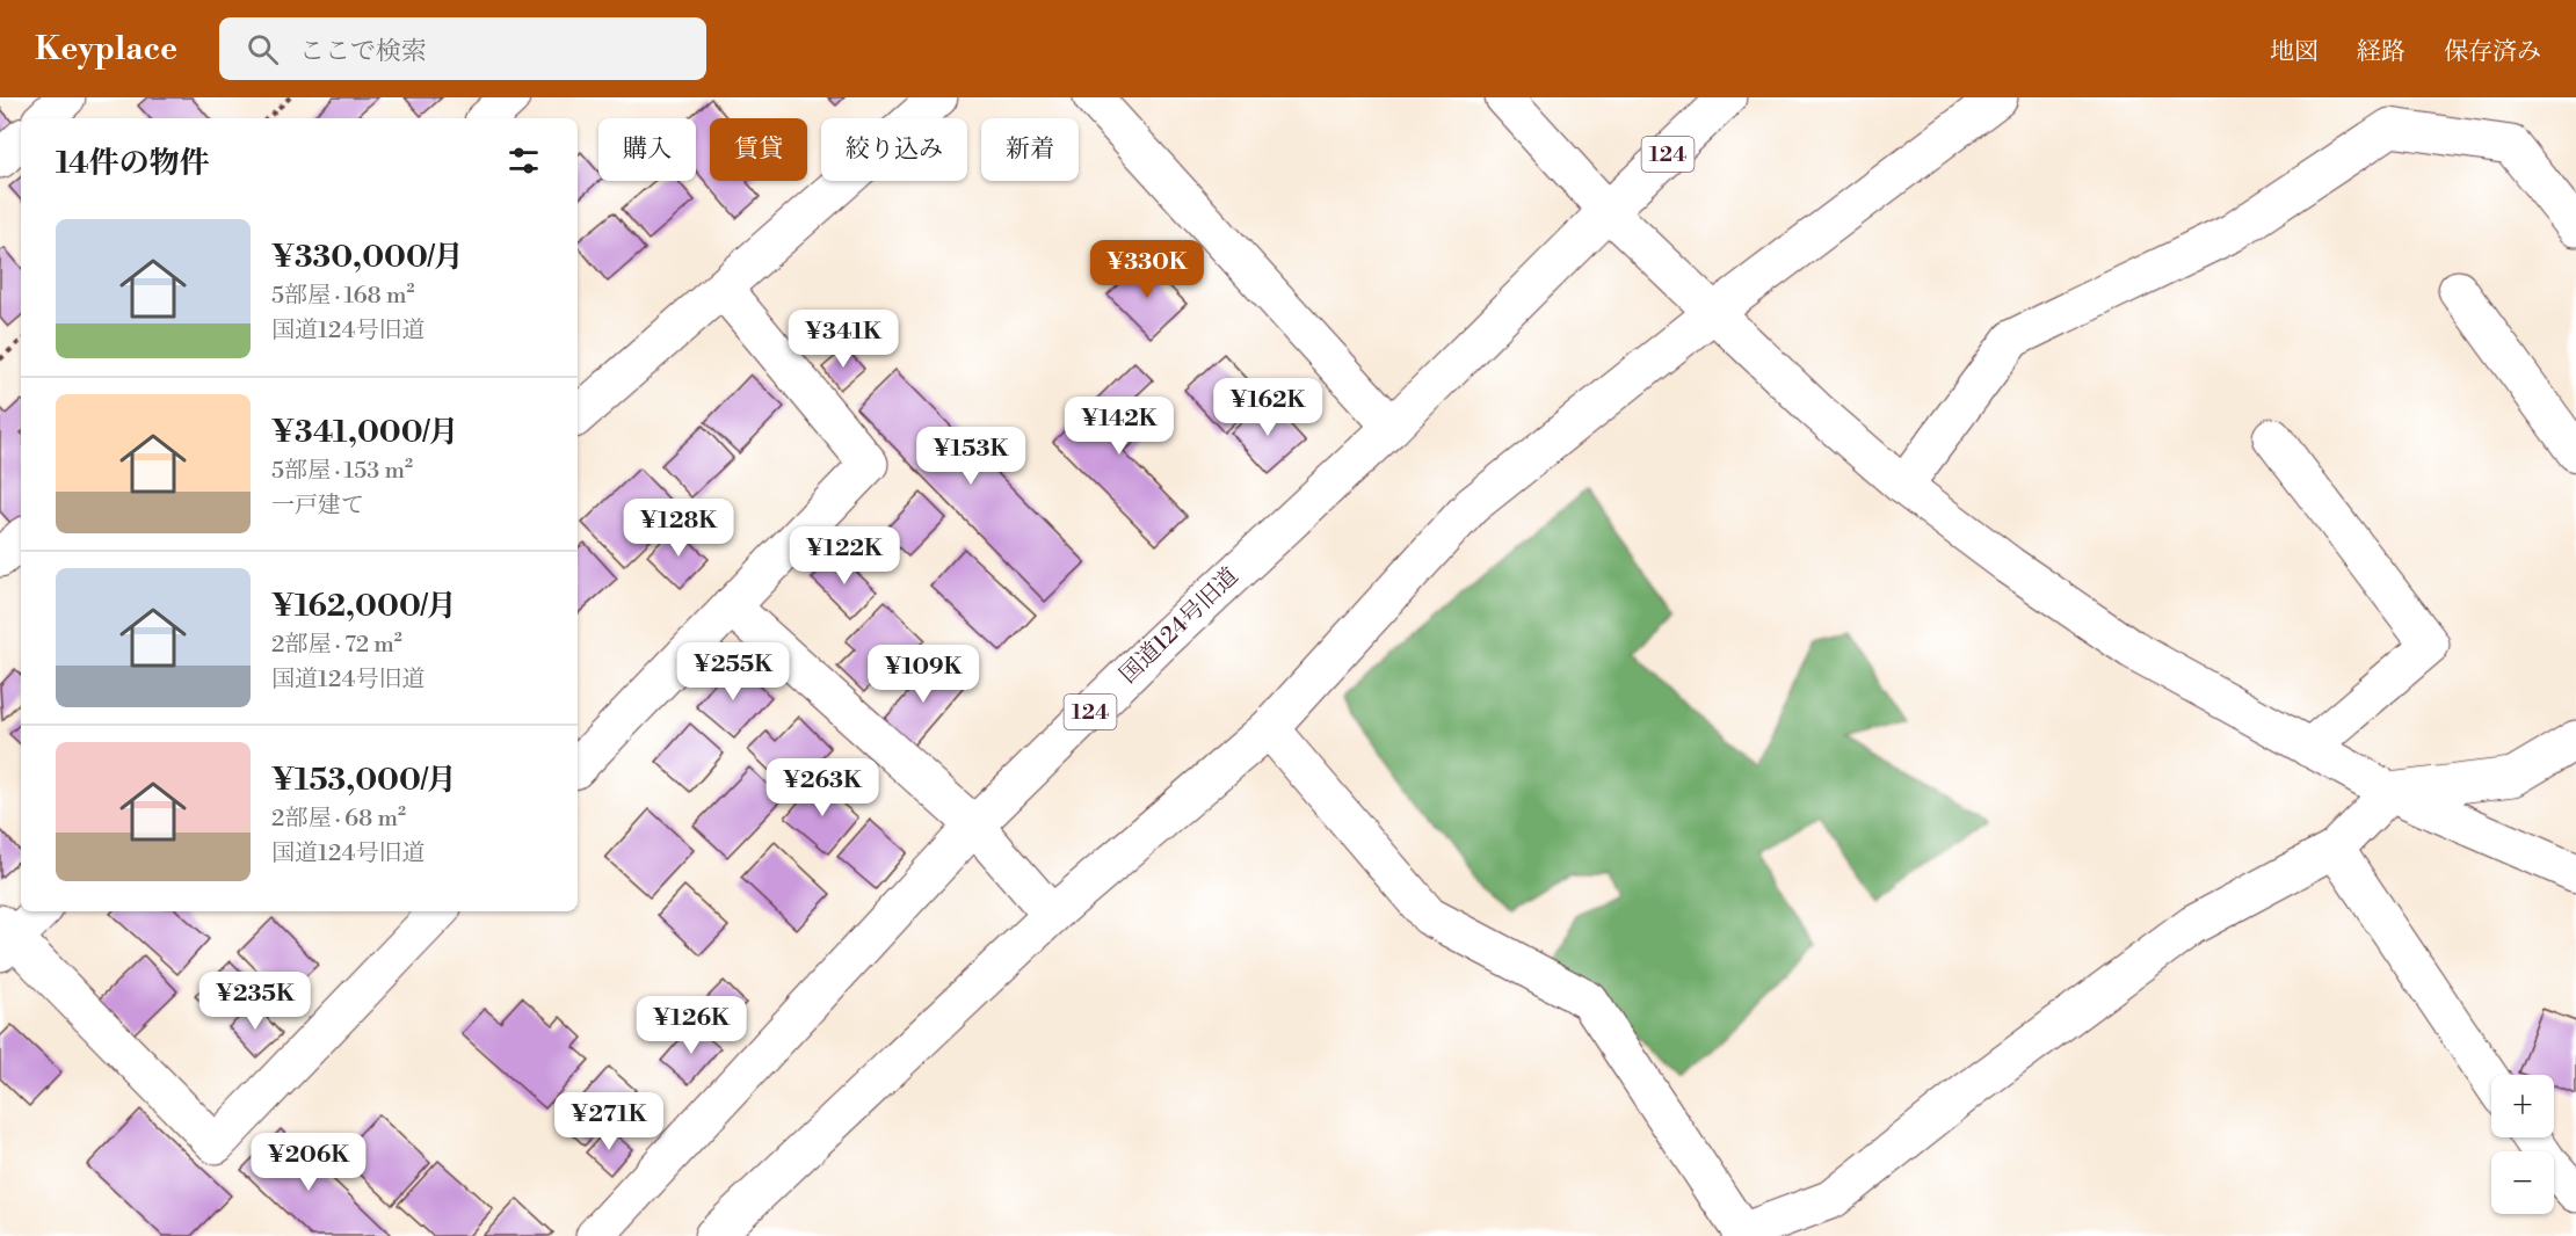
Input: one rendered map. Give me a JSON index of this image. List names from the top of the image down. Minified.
{"streets":{"main road":["124","国道124号旧道"]},"page":{"header":"Keyplace","search":"ここで検索","nav":["地図","経路","保存済み"],"chip":["購入","賃貸","絞り込み","新着"],"heading":"14件の物件","list":[{"name":"¥330,000/月","note":"5部屋 · 168 m² · 国道124号旧道"},{"name":"¥341,000/月","note":"5部屋 · 153 m² · 一戸建て"},{"name":"¥162,000/月","note":"2部屋 · 72 m² · 国道124号旧道"},{"name":"¥153,000/月","note":"2部屋 · 68 m² · 国道124号旧道"}],"price":["¥330K","¥341K","¥162K","¥142K","¥153K","¥128K","¥122K","¥255K","¥109K","¥263K","¥235K","¥126K","¥271K","¥206K"],"map_buttons":["+","−"]}}
